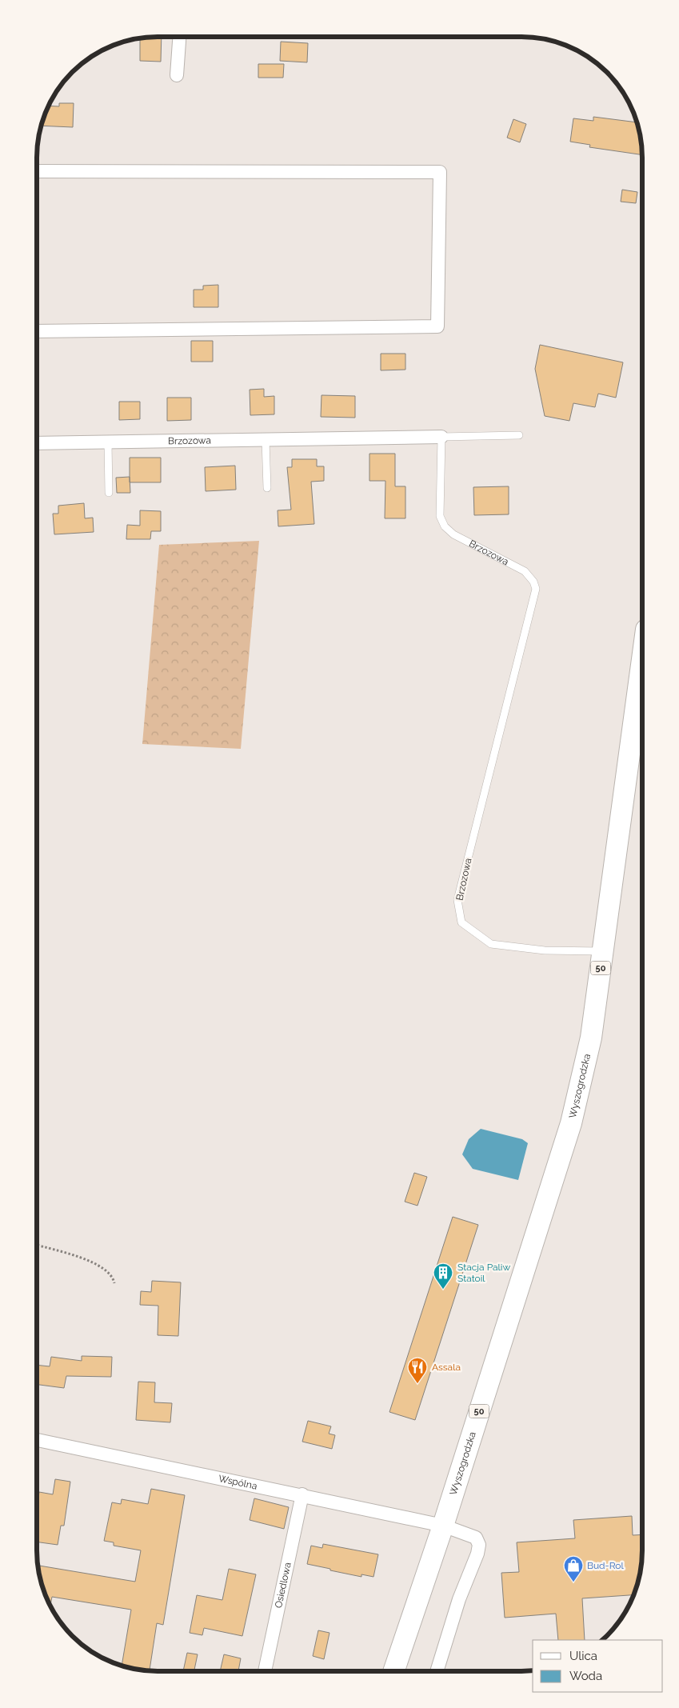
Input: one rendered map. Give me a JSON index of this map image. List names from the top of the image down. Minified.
{"streets":{"main road":["50","Wyszogrodzka"],"street":["Brzozowa","Wspólna","Osiedlowa"]},"crossings":[["Brzozowa","Wyszogrodzka"],["Wyszogrodzka","Wspólna"],["Wspólna","Osiedlowa"]],"places":{"building":["Stacja Paliw Statoil"],"restaurant":["Assala"],"shop":["Bud-Rol"]},"legend":["Ulica","Woda"]}
